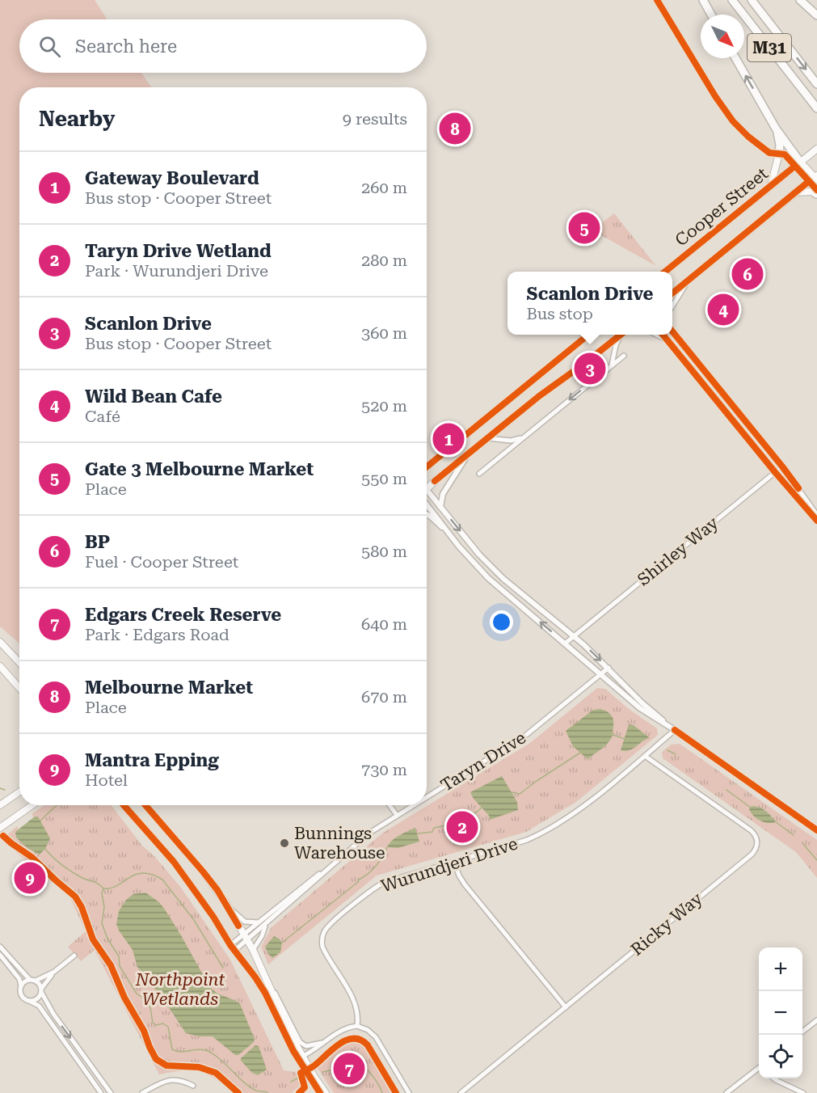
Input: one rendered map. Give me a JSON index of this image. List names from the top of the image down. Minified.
{"streets":{"highway":["M31"],"main road":["Cooper Street"],"street":["Shirley Way","Taryn Drive","Wurundjeri Drive","Ricky Way"]},"crossings":[["Wurundjeri Drive","Ricky Way"]],"parks":["Northpoint Wetlands"],"places":["Bunnings Warehouse"],"north":"bottom right","page":{"search":"Search here","heading":["Nearby","9 results"],"pins":["8","5","6","4","3","1","2","9","7"],"list":[{"mark":"1","name":"Gateway Boulevard","note":"Bus stop · Cooper Street","value":"260 m"},{"mark":"2","name":"Taryn Drive Wetland","note":"Park · Wurundjeri Drive","value":"280 m"},{"mark":"3","name":"Scanlon Drive","note":"Bus stop · Cooper Street","value":"360 m"},{"mark":"4","name":"Wild Bean Cafe","note":"Café","value":"520 m"},{"mark":"5","name":"Gate 3 Melbourne Market","note":"Place","value":"550 m"},{"mark":"6","name":"BP","note":"Fuel · Cooper Street","value":"580 m"},{"mark":"7","name":"Edgars Creek Reserve","note":"Park · Edgars Road","value":"640 m"},{"mark":"8","name":"Melbourne Market","note":"Place","value":"670 m"},{"mark":"9","name":"Mantra Epping","note":"Hotel","value":"730 m"}],"popup":["Scanlon Drive","Bus stop"],"map_buttons":["+","−"]}}
